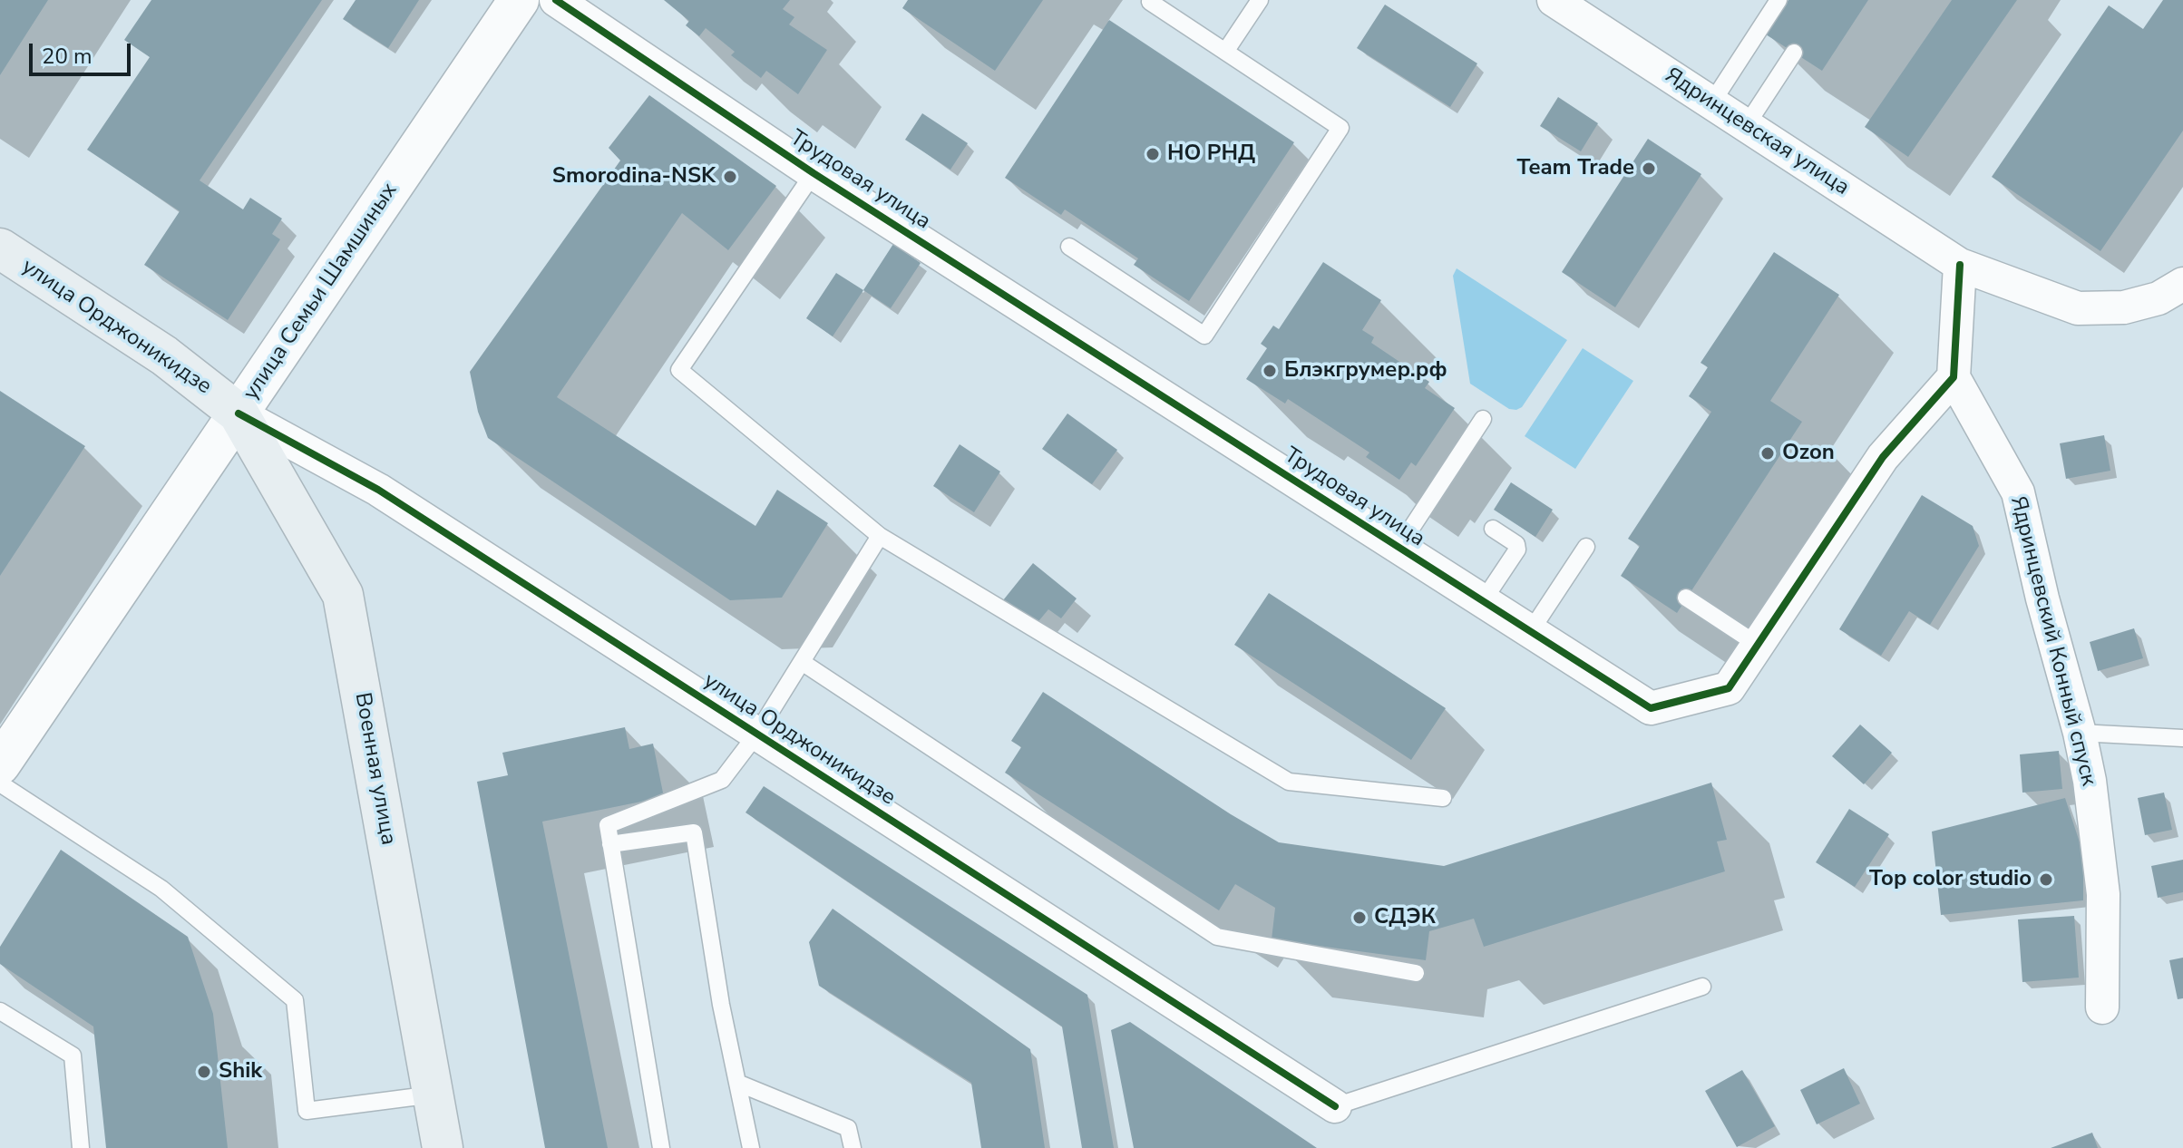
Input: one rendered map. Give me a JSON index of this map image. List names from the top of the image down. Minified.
{"streets":{"main road":["улица Орджоникидзе","Военная улица"],"street":["Ядринцевская улица","Трудовая улица","улица Семьи Шамшиных","Ядринцевский Конный спуск"]},"crossings":[["Трудовая улица","Ядринцевский Конный спуск"],["улица Семьи Шамшиных","улица Орджоникидзе"],["улица Семьи Шамшиных","Военная улица"],["улица Орджоникидзе","Военная улица"]],"places":["НО РНД","Team Trade","Smorodina-NSK","Блэкгрумер.рф","Ozon","Top color studio","СДЭК","Shik"],"scale_bar":"20 m"}
